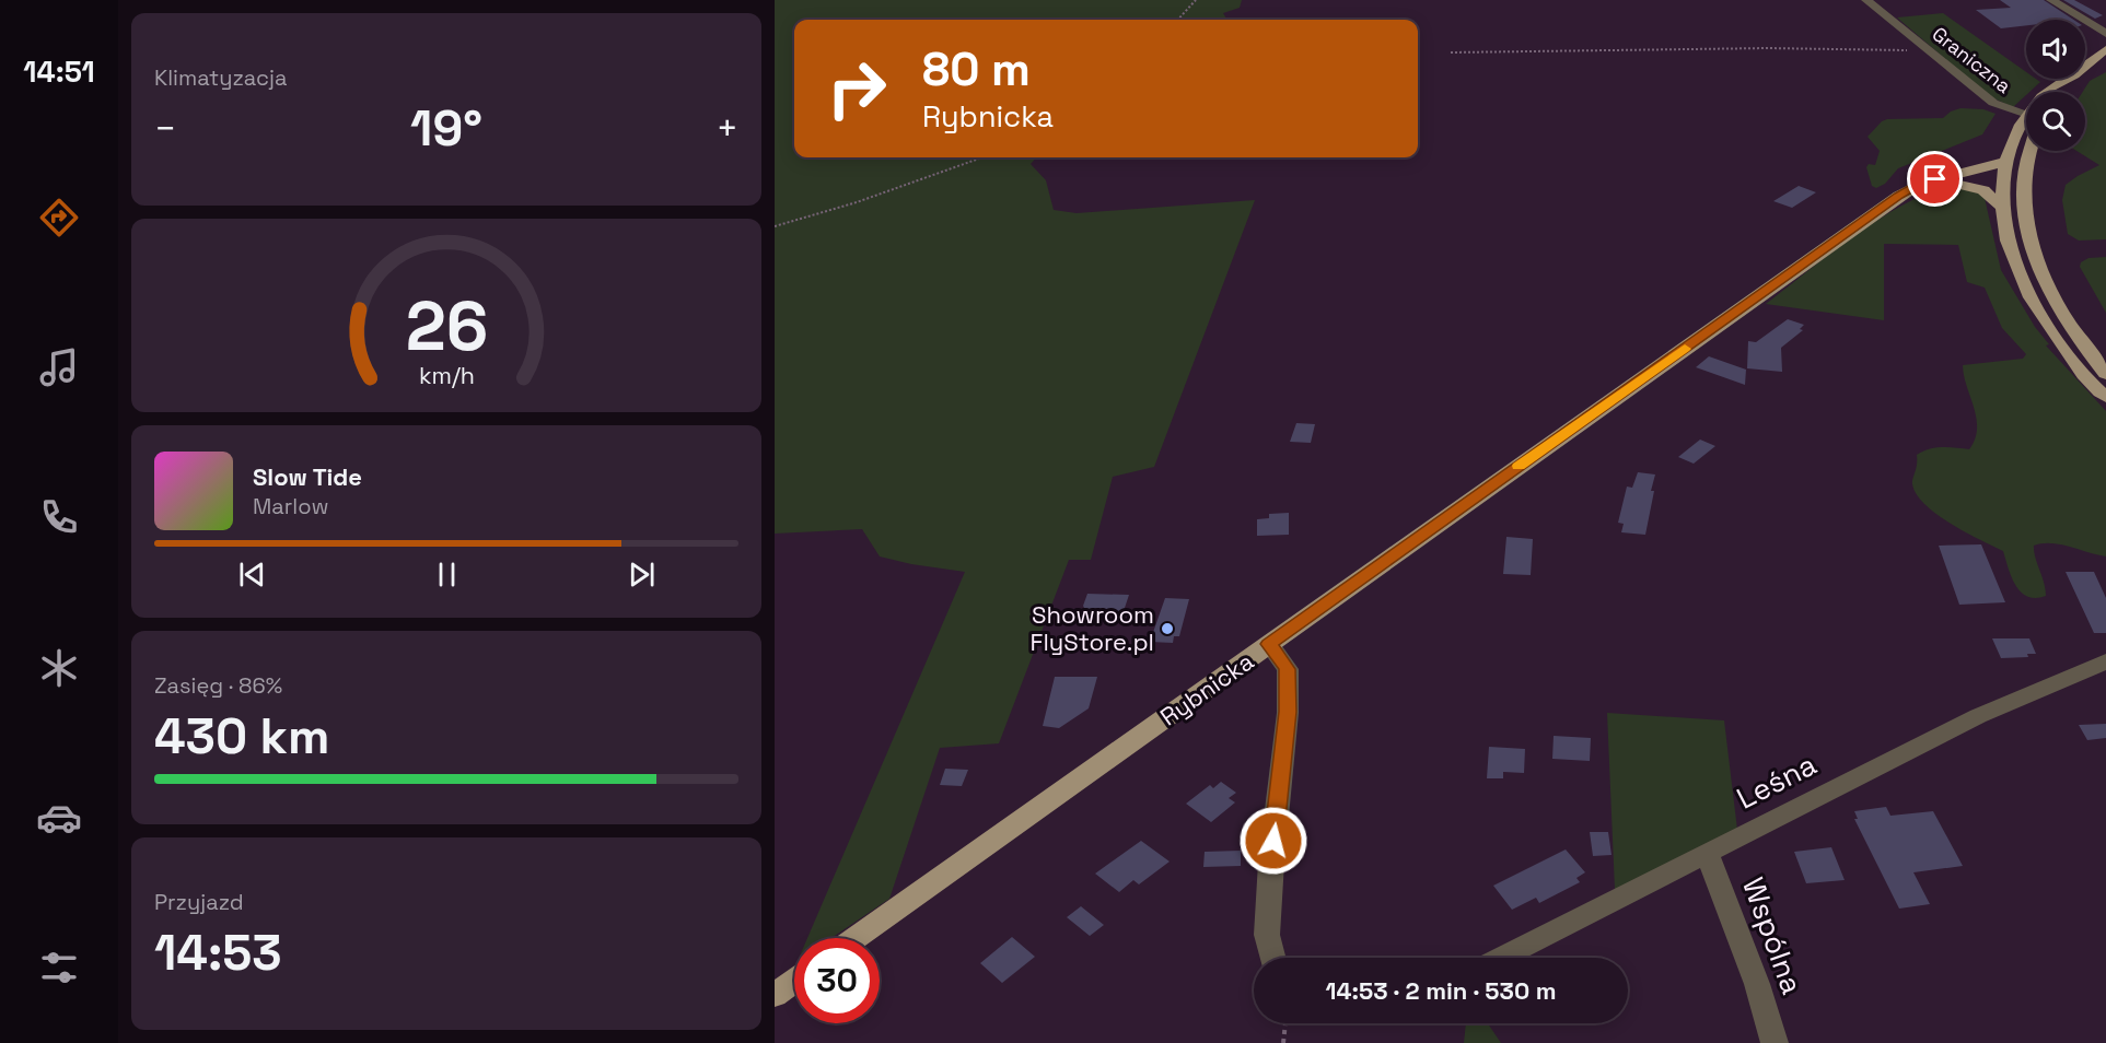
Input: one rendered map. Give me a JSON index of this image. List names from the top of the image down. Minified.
{"streets":{"main road":["Rybnicka"],"street":["Graniczna","Leśna","Wspólna"]},"crossings":[["Leśna","Wspólna"]],"places":["Showroom FlyStore.pl"],"page":{"tabs":"14:51","tile":["Klimatyzacja",["Zasięg · 86%","430 km"],["Przyjazd","14:53"]],"turn":["80 m","Rybnicka"],"heat":["−","19°","+"],"song":["Slow Tide","Marlow"],"limit":"30","trip":"14:53 · 2 min · 530 m","gauge":["26","km/h"]}}
